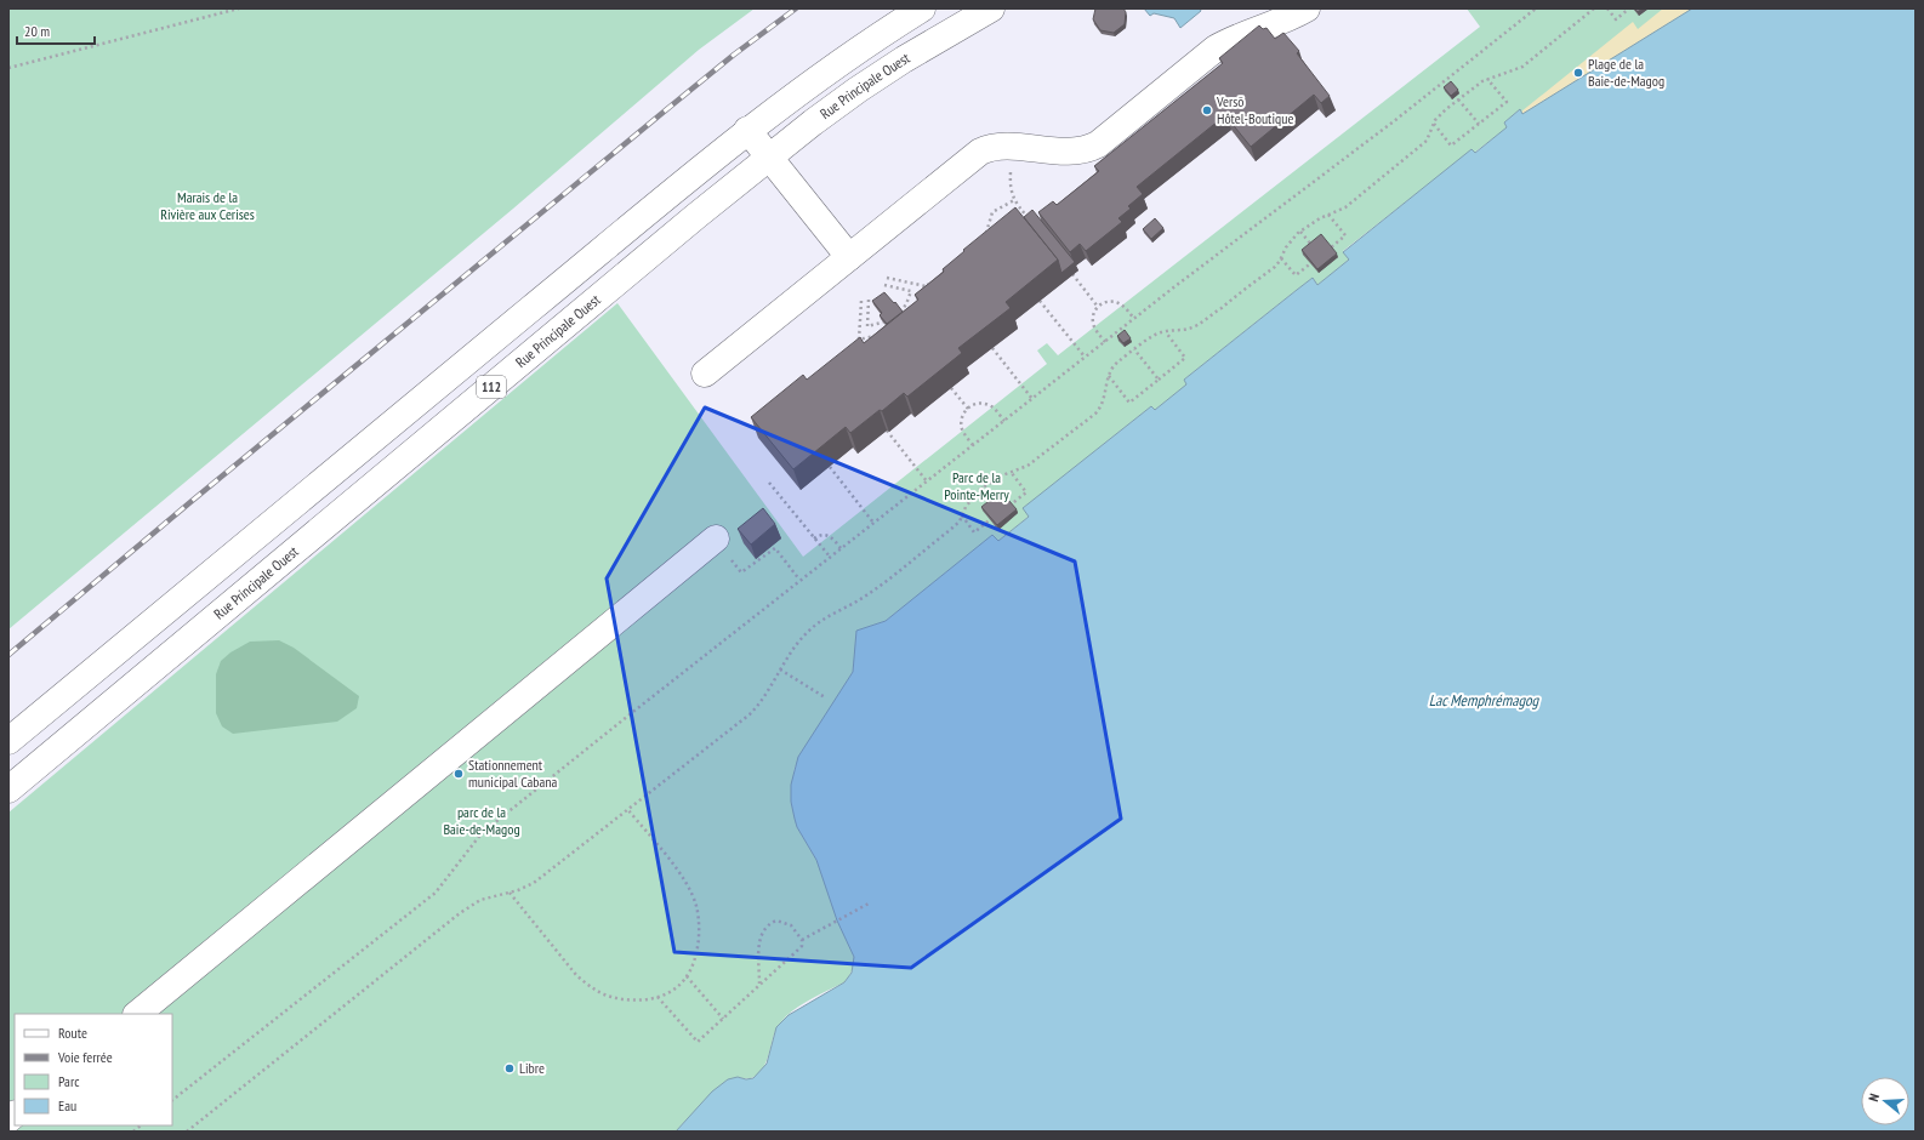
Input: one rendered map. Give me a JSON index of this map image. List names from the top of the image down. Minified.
{"streets":{"main road":["Rue Principale Ouest","112"]},"water":["Lac Memphrémagog"],"parks":["Marais de la Rivière aux Cerises","Parc de la Pointe-Merry","parc de la Baie-de-Magog"],"places":["Plage de la Baie-de-Magog","Versō Hôtel-Boutique","Stationnement municipal Cabana","Libre"],"legend":["Route","Voie ferrée","Parc","Eau"],"scale_bar":"20 m","north":"left"}
